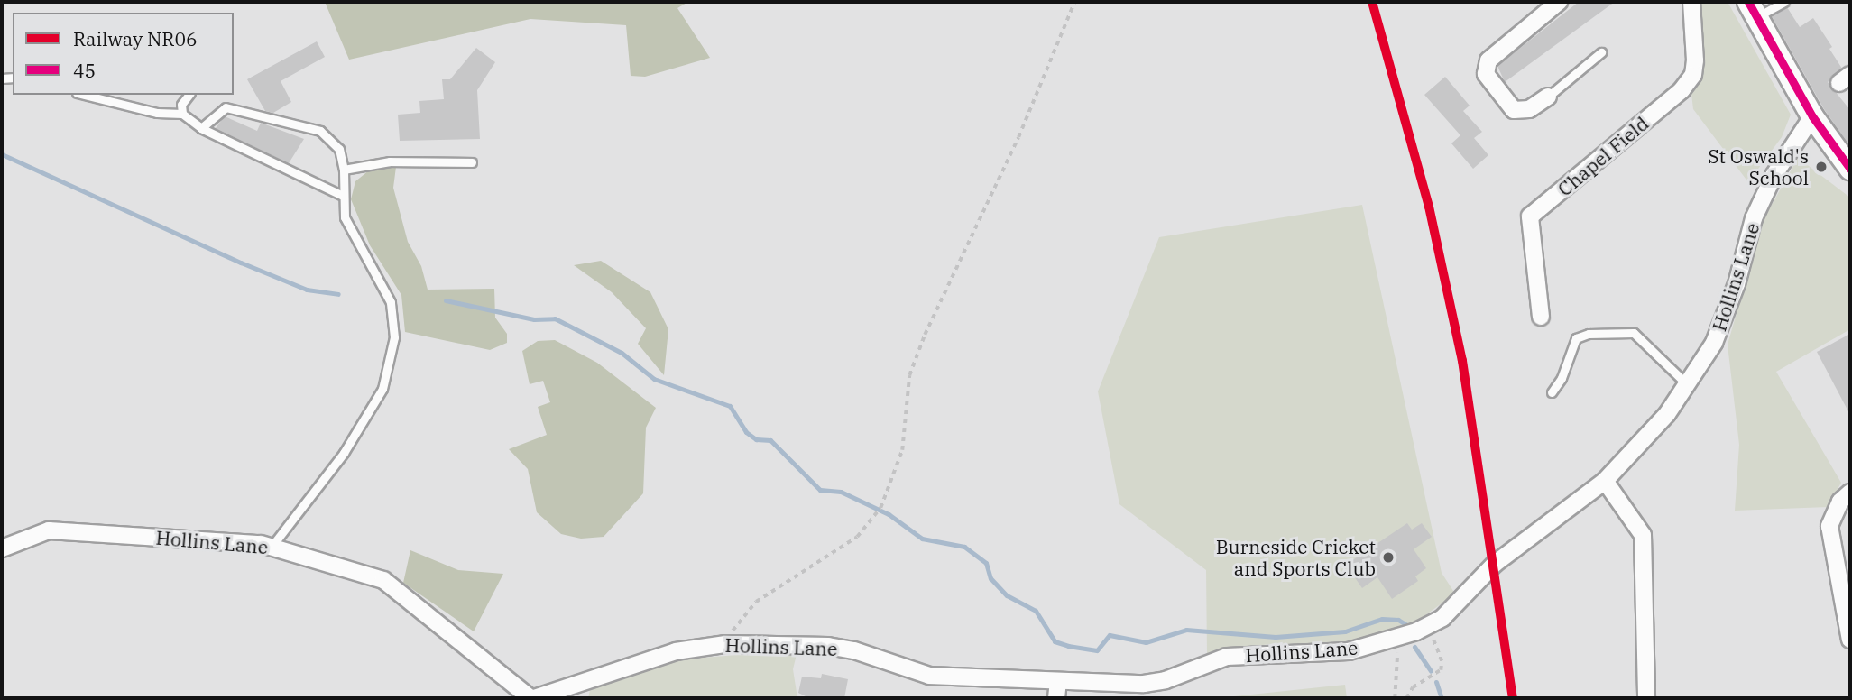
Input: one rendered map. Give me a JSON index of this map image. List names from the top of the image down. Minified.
{"streets":{"street":["Chapel Field","Hollins Lane"]},"places":["St Oswald's School","Burneside Cricket and Sports Club"],"lines":["rail line NR06","transit line 45"],"legend":["Railway NR06","45"]}
